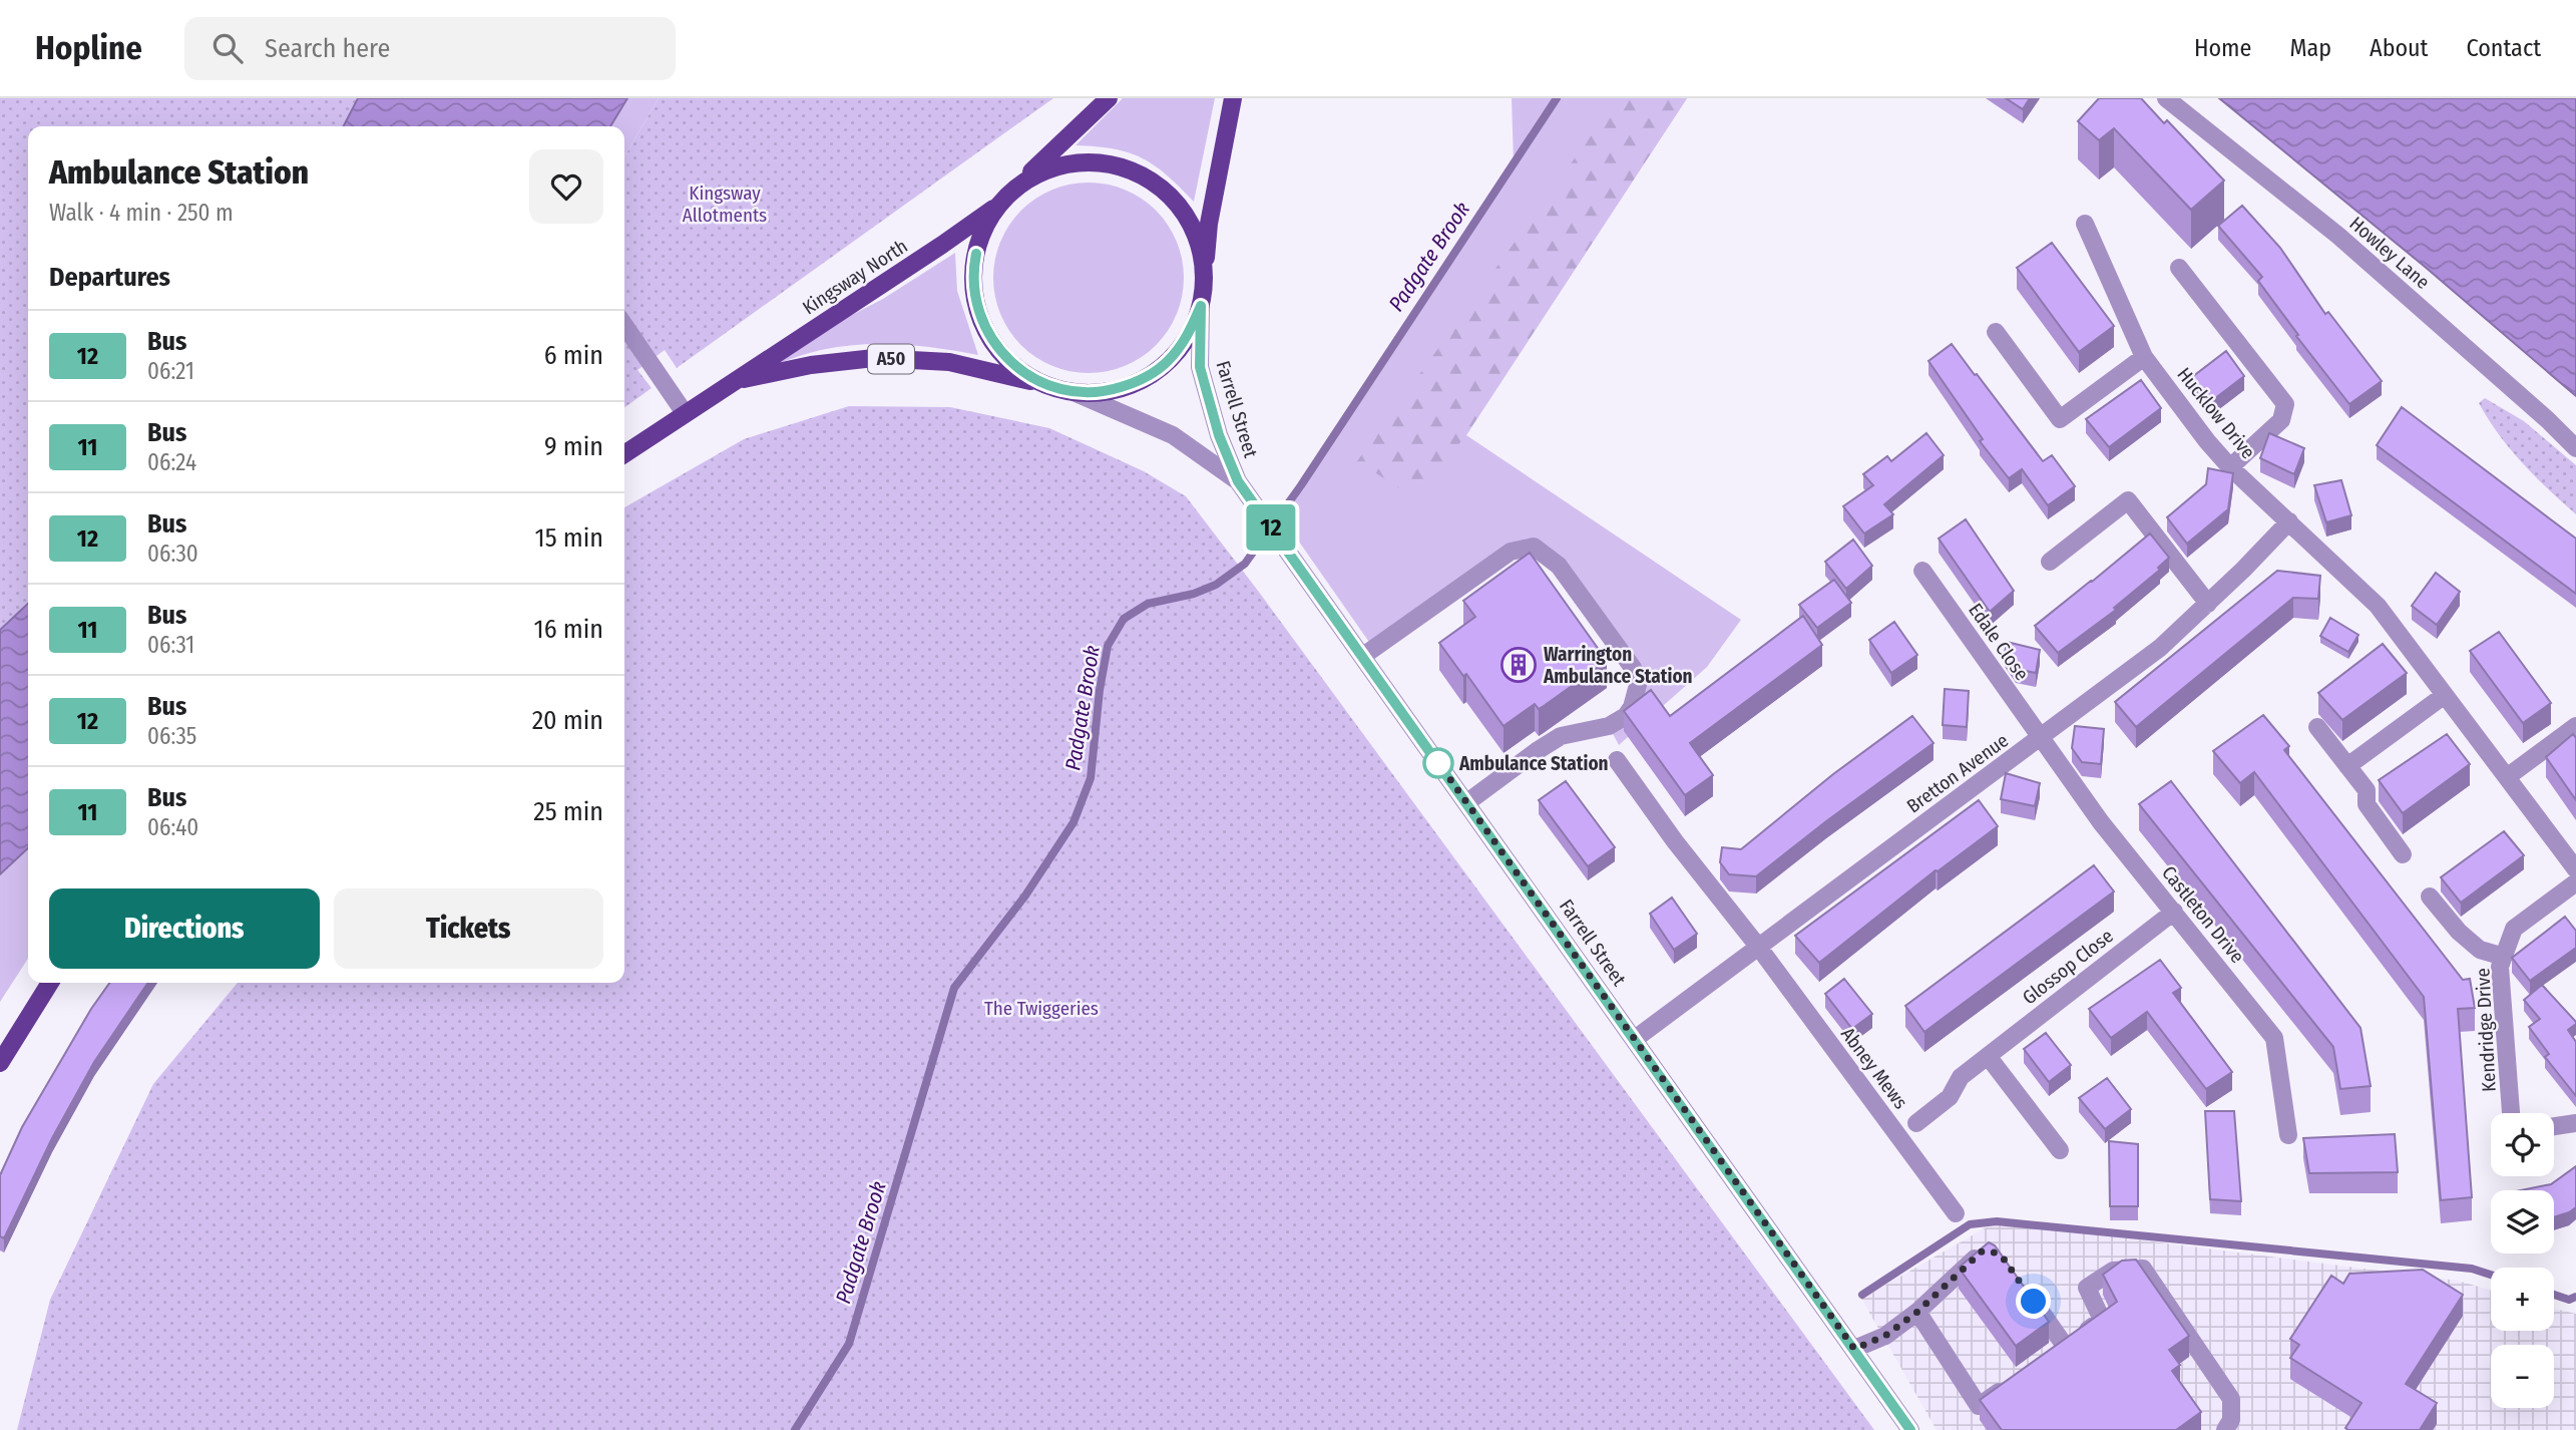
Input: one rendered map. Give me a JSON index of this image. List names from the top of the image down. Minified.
{"streets":{"main road":["Kingsway North","A50"],"street":["Howley Lane","Farrell Street","Hucklow Drive","Edale Close","Bretton Avenue","Castleton Drive","Glossop Close","Kendridge Drive","Abney Mews"]},"crossings":[["Kingsway North","A50"],["Kingsway North","Farrell Street"],["A50","Farrell Street"],["Farrell Street","Bretton Avenue"],["Hucklow Drive","Bretton Avenue"],["Edale Close","Bretton Avenue"],["Edale Close","Castleton Drive"],["Bretton Avenue","Castleton Drive"],["Bretton Avenue","Abney Mews"],["Castleton Drive","Glossop Close"]],"water":["Padgate Brook"],"parks":["Kingsway Allotments","The Twiggeries"],"places":{"building":["Warrington Ambulance Station"],"other":["Ambulance Station"]},"lines":["bus line 12"],"page":{"header":"Hopline","search":"Search here","nav":["Home","Map","About","Contact"],"on_map":"12","heading":[["Ambulance Station","Walk · 4 min · 250 m"],"Departures"],"list":[{"mark":"12","name":"Bus","note":"06:21","value":"6 min"},{"mark":"11","name":"Bus","note":"06:24","value":"9 min"},{"mark":"12","name":"Bus","note":"06:30","value":"15 min"},{"mark":"11","name":"Bus","note":"06:31","value":"16 min"},{"mark":"12","name":"Bus","note":"06:35","value":"20 min"},{"mark":"11","name":"Bus","note":"06:40","value":"25 min"}],"buttons":["Directions","Tickets"],"map_buttons":["+","−"]}}
